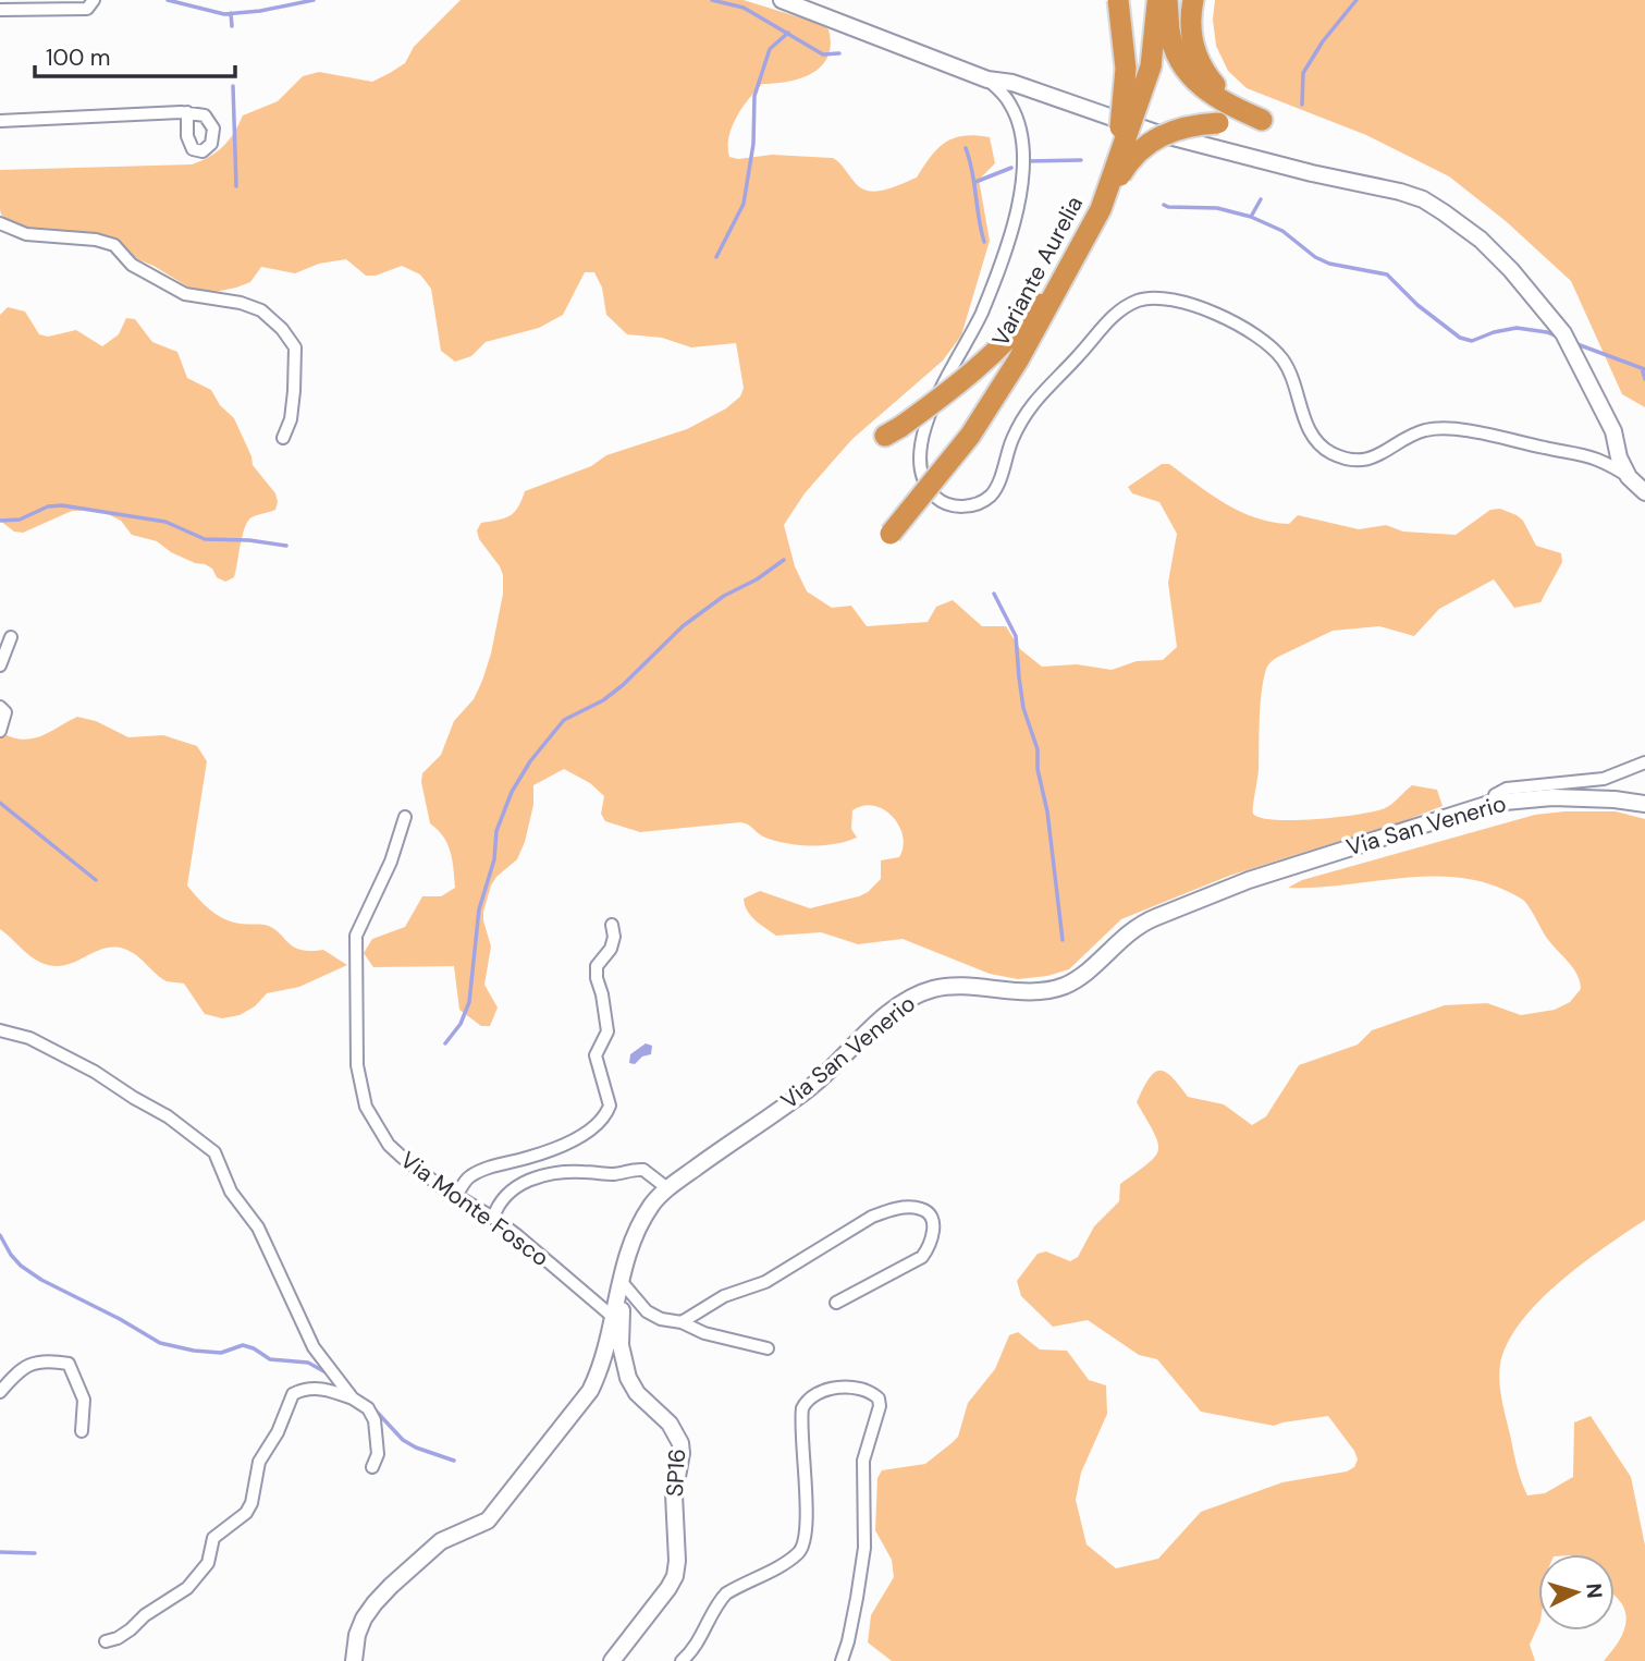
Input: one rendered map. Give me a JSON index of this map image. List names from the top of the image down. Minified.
{"streets":{"highway":["Variante Aurelia"],"street":["Via San Venerio","Via Monte Fosco","SP16"]},"crossings":[["Via San Venerio","Via Monte Fosco"],["Via San Venerio","SP16"]],"scale_bar":"100 m","north":"right"}
